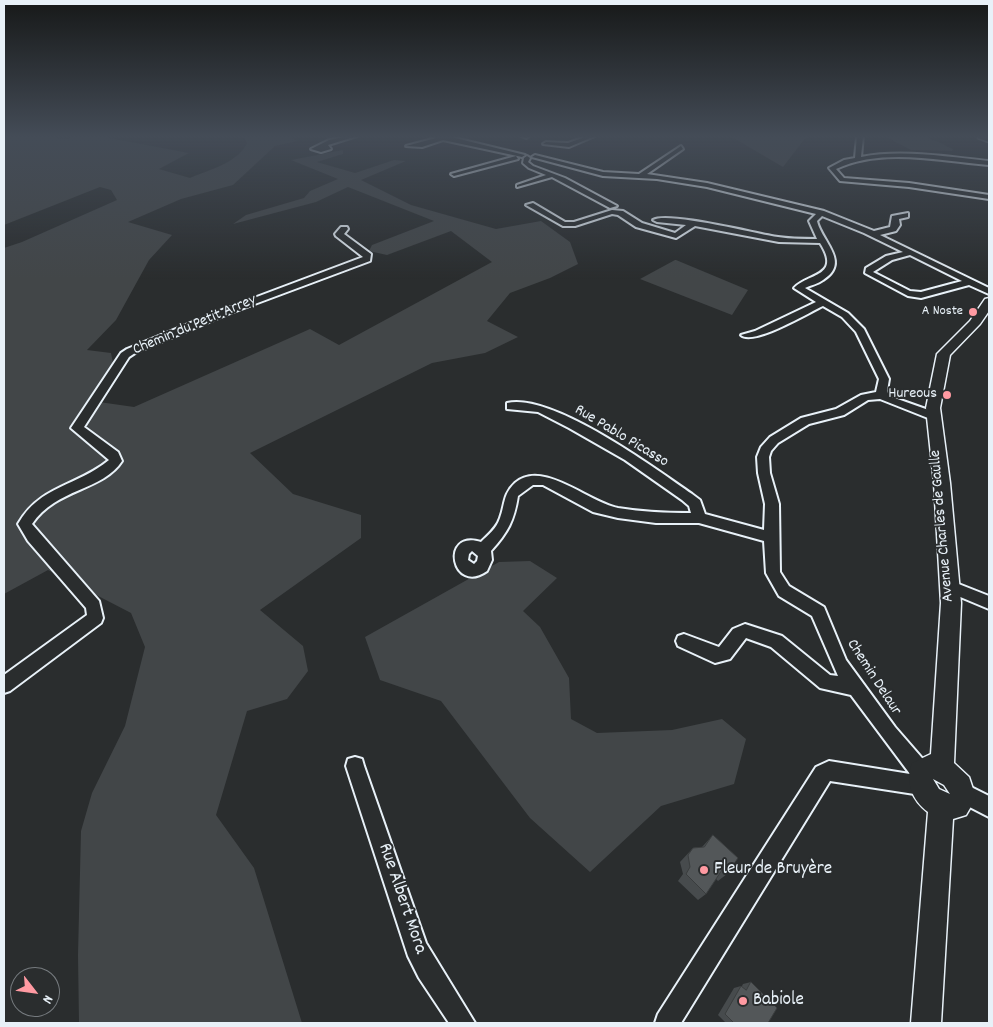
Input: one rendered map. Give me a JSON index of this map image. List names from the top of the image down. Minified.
{"streets":{"street":["Chemin du Petit Arrey","Rue Pablo Picasso","Avenue Charles de Gaulle","Chemin Delaur","Rue Albert Mora"]},"crossings":[["Avenue Charles de Gaulle","Chemin Delaur"]],"places":["A Noste","Hureous","Fleur de Bruyère","Babiole"],"north":"bottom right"}
